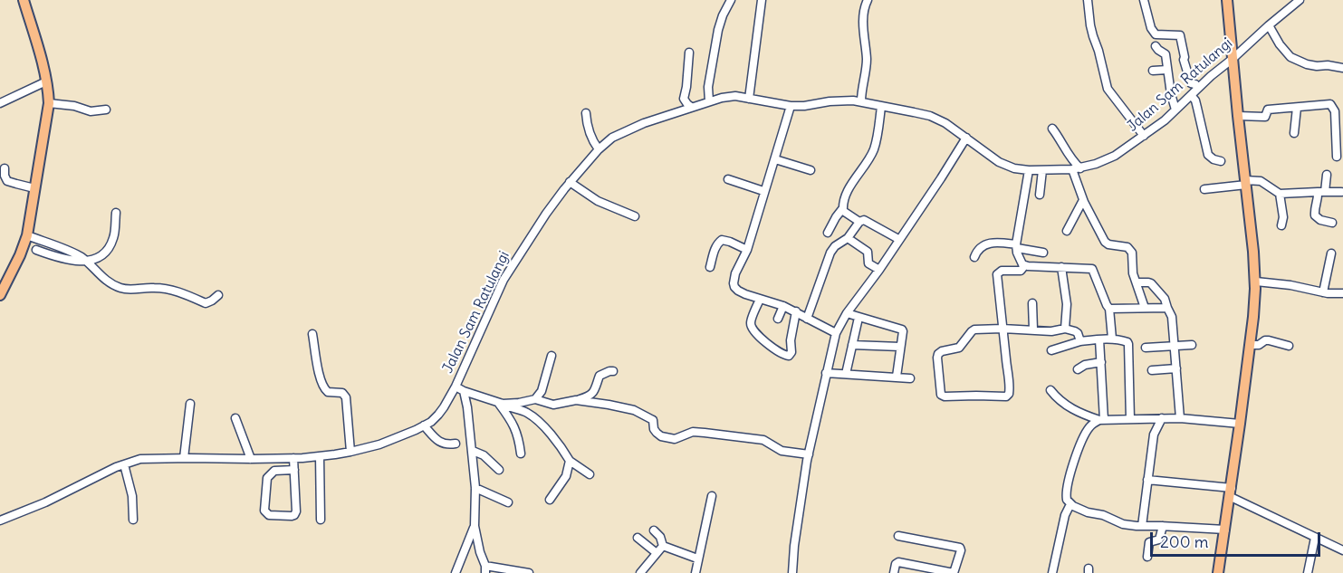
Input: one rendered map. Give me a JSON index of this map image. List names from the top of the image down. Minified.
{"streets":{"street":["Jalan Sam Ratulangi"]},"scale_bar":"200 m"}
